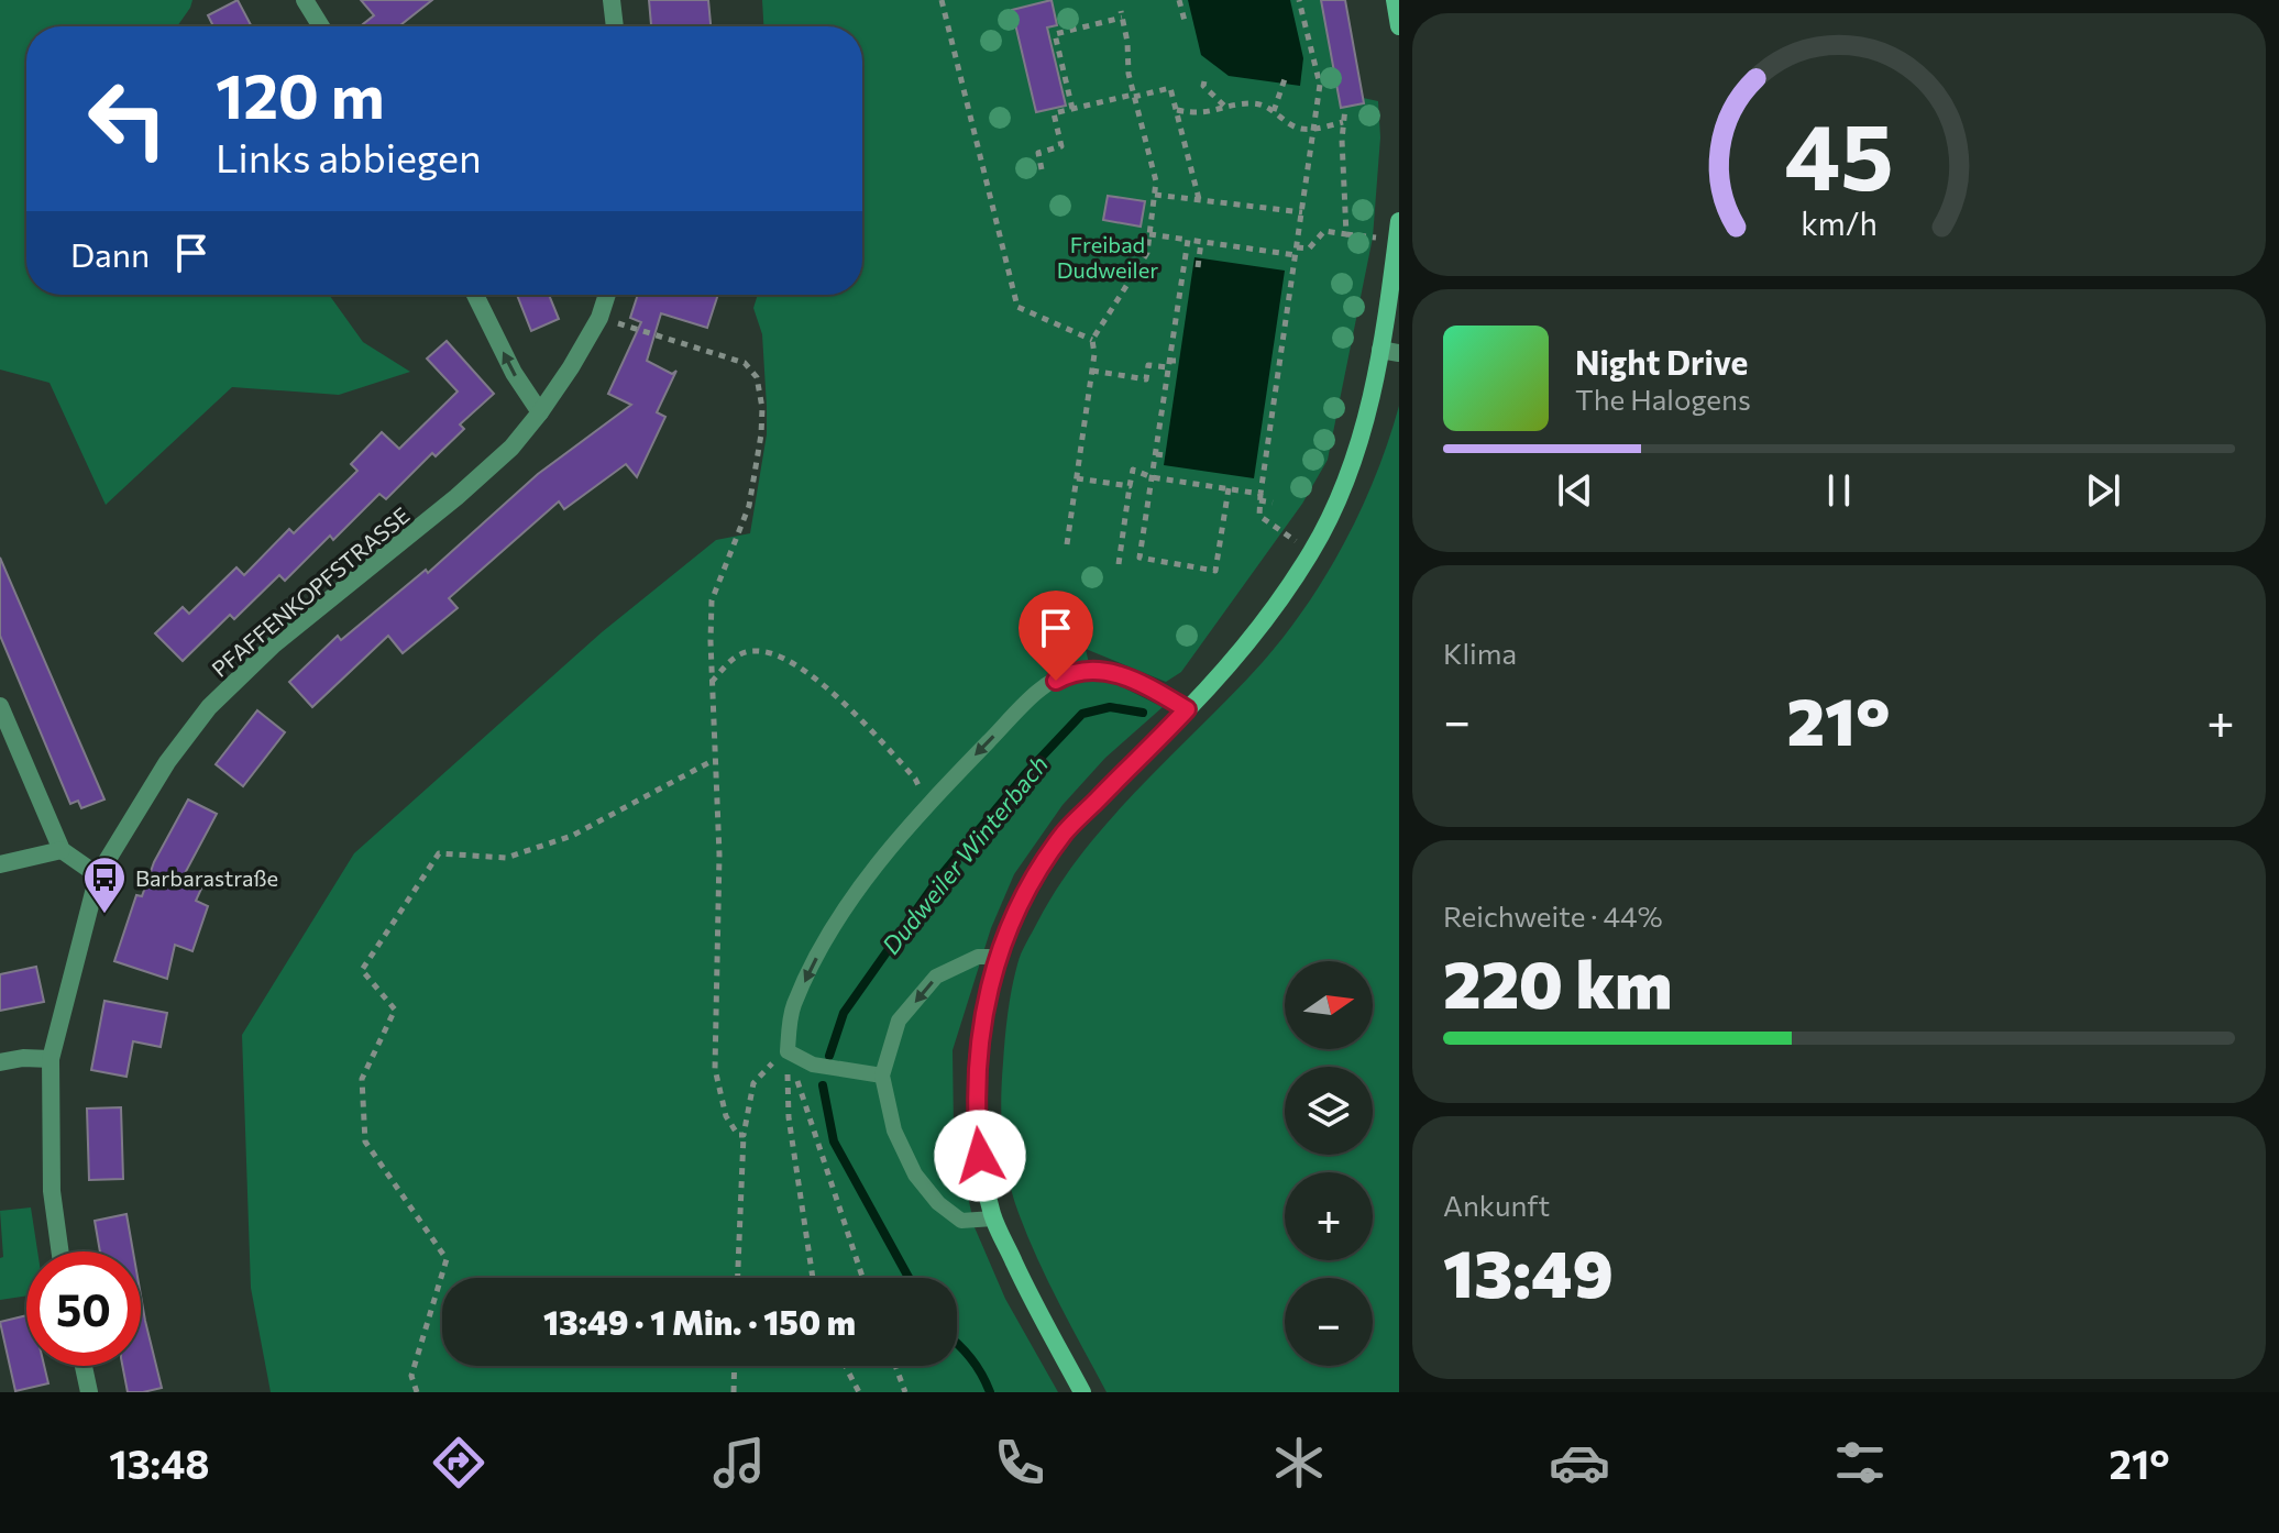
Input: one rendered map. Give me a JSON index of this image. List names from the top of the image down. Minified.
{"streets":{"street":["PFAFFENKOPFSTRASSE"]},"water":["Dudweiler Winterbach"],"parks":["Freibad Dudweiler"],"places":{"bus stop":["Barbarastraße"]},"north":"right","page":{"turn":["120 m","Links abbiegen"],"then":"Dann","song":["Night Drive","The Halogens"],"tile":["Klima",["Reichweite · 44%","220 km"],["Ankunft","13:49"]],"heat":["−","21°","+"],"map_buttons":["+","−"],"limit":"50","trip":"13:49 · 1 Min. · 150 m","tabs":["13:48","21°"],"gauge":["45","km/h"]}}
